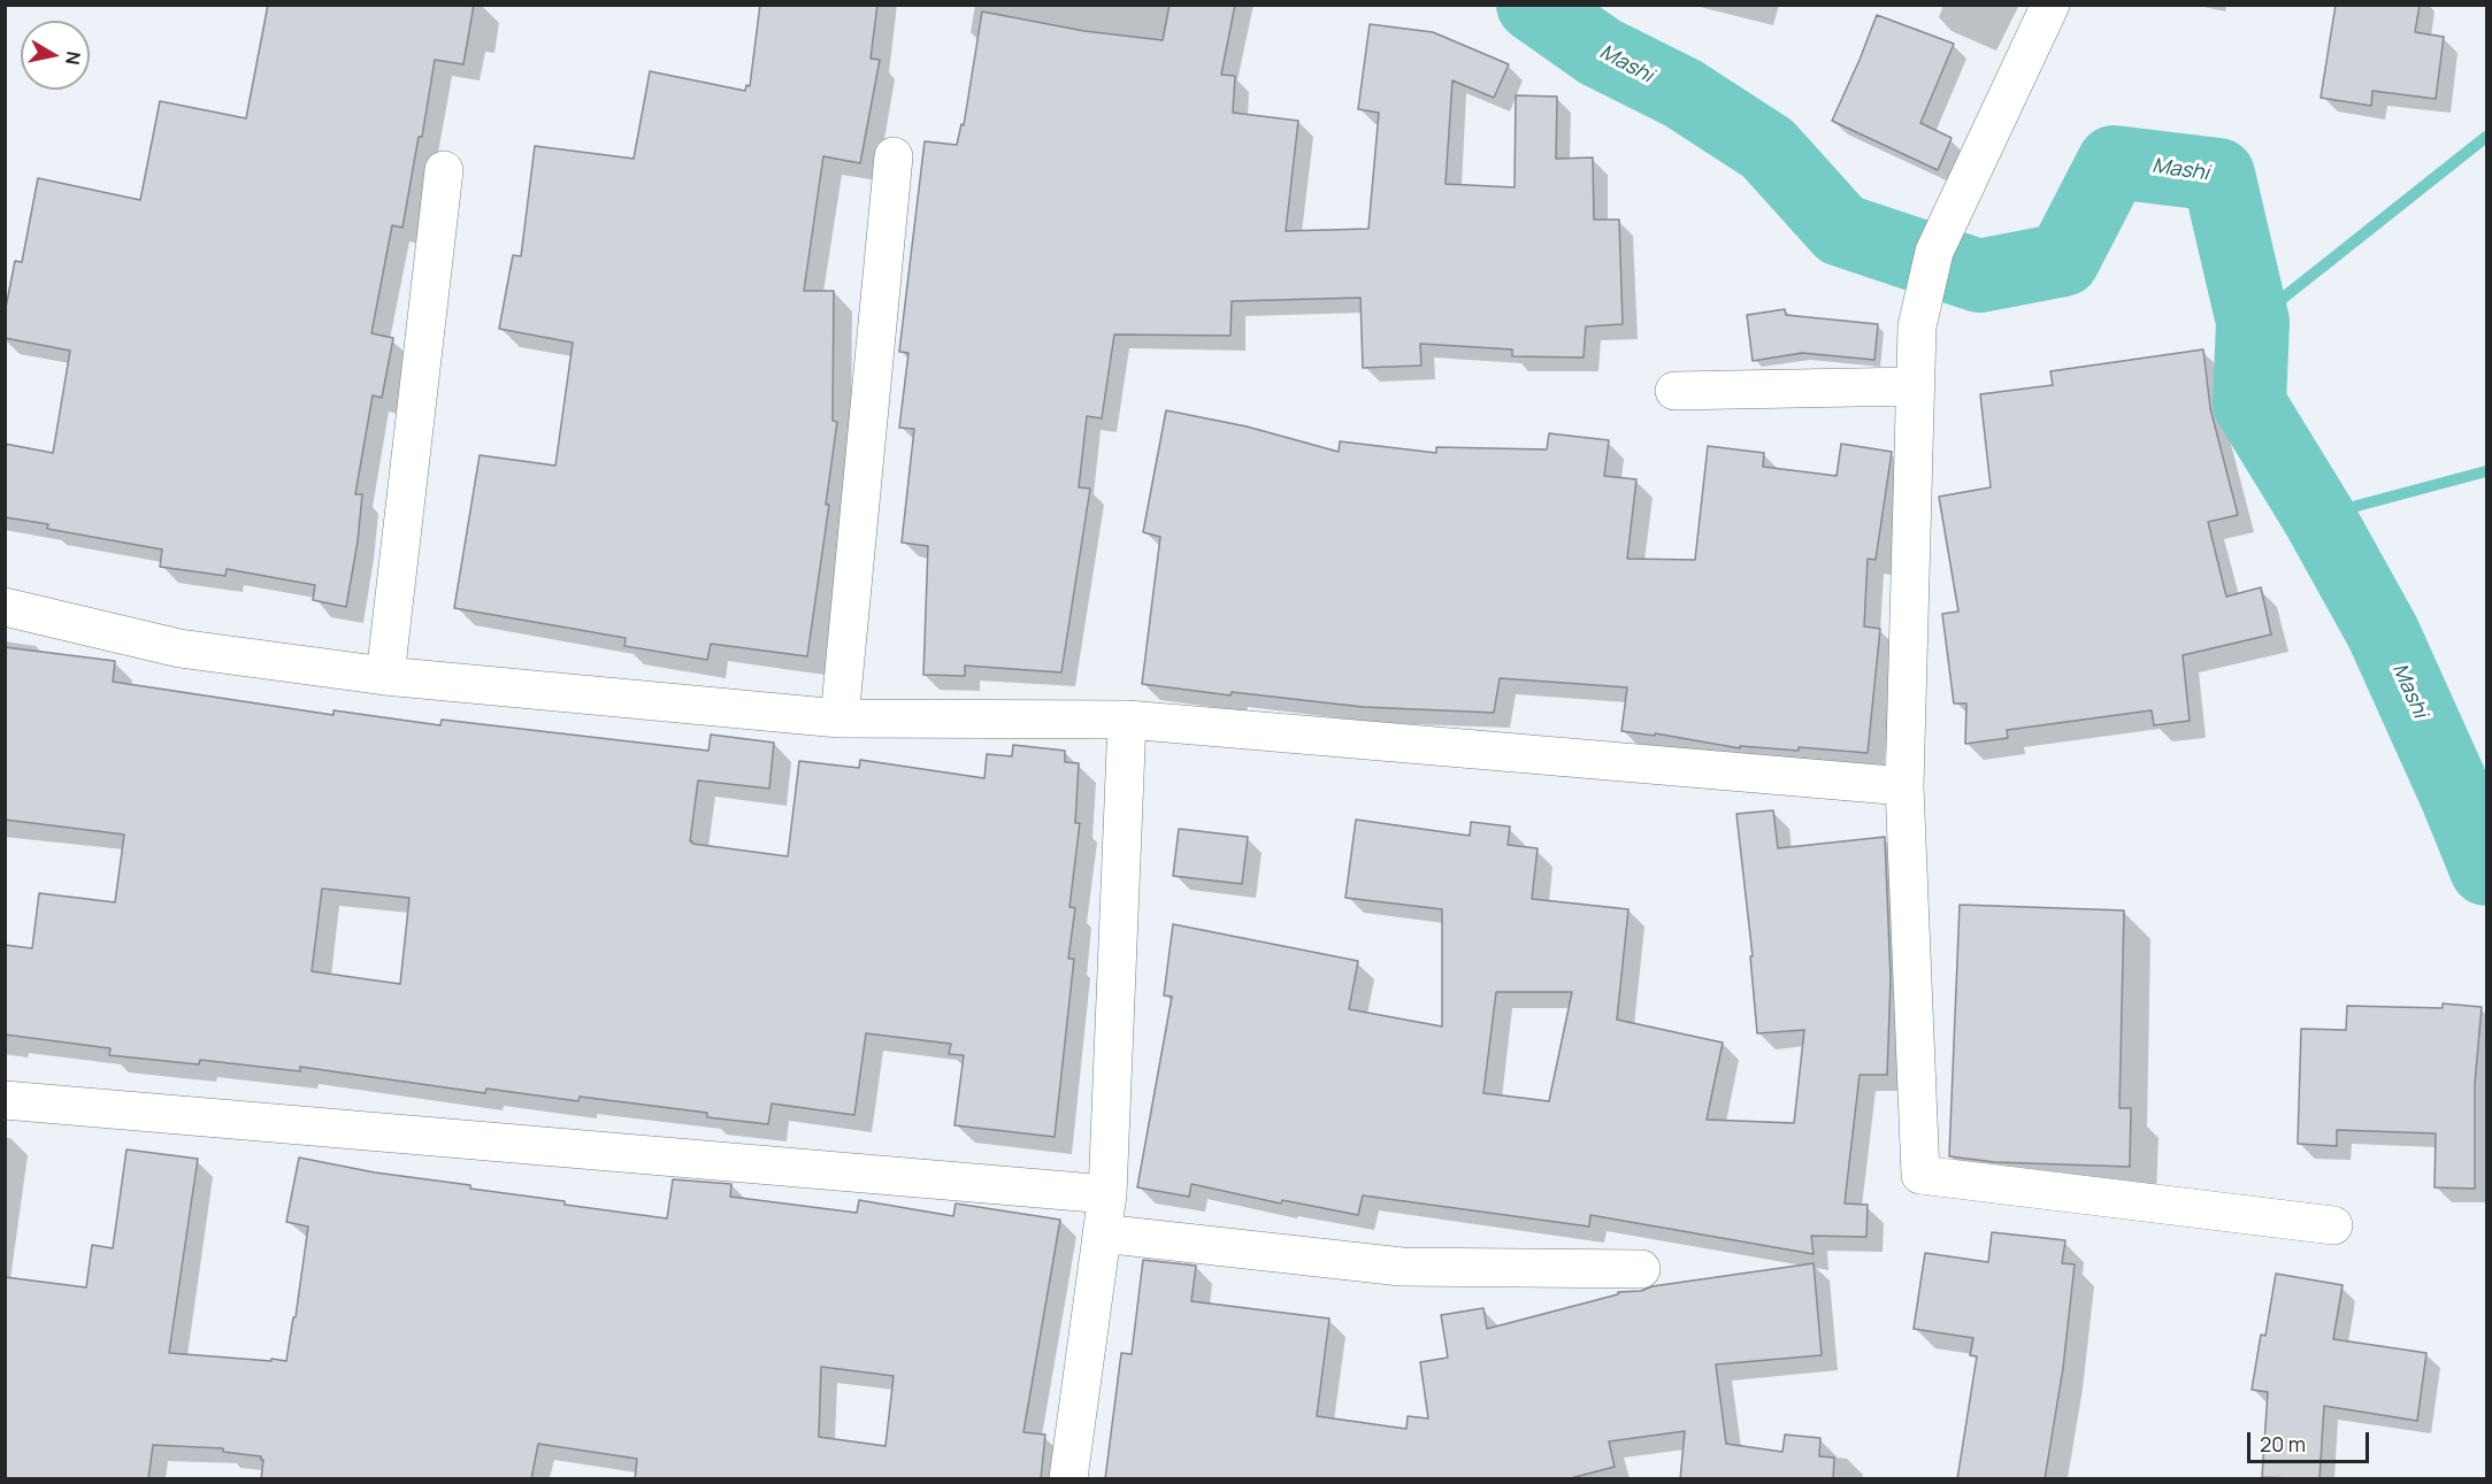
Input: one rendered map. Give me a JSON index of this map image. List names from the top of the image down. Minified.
{"water":["Mashi"],"scale_bar":"20 m","north":"right"}
